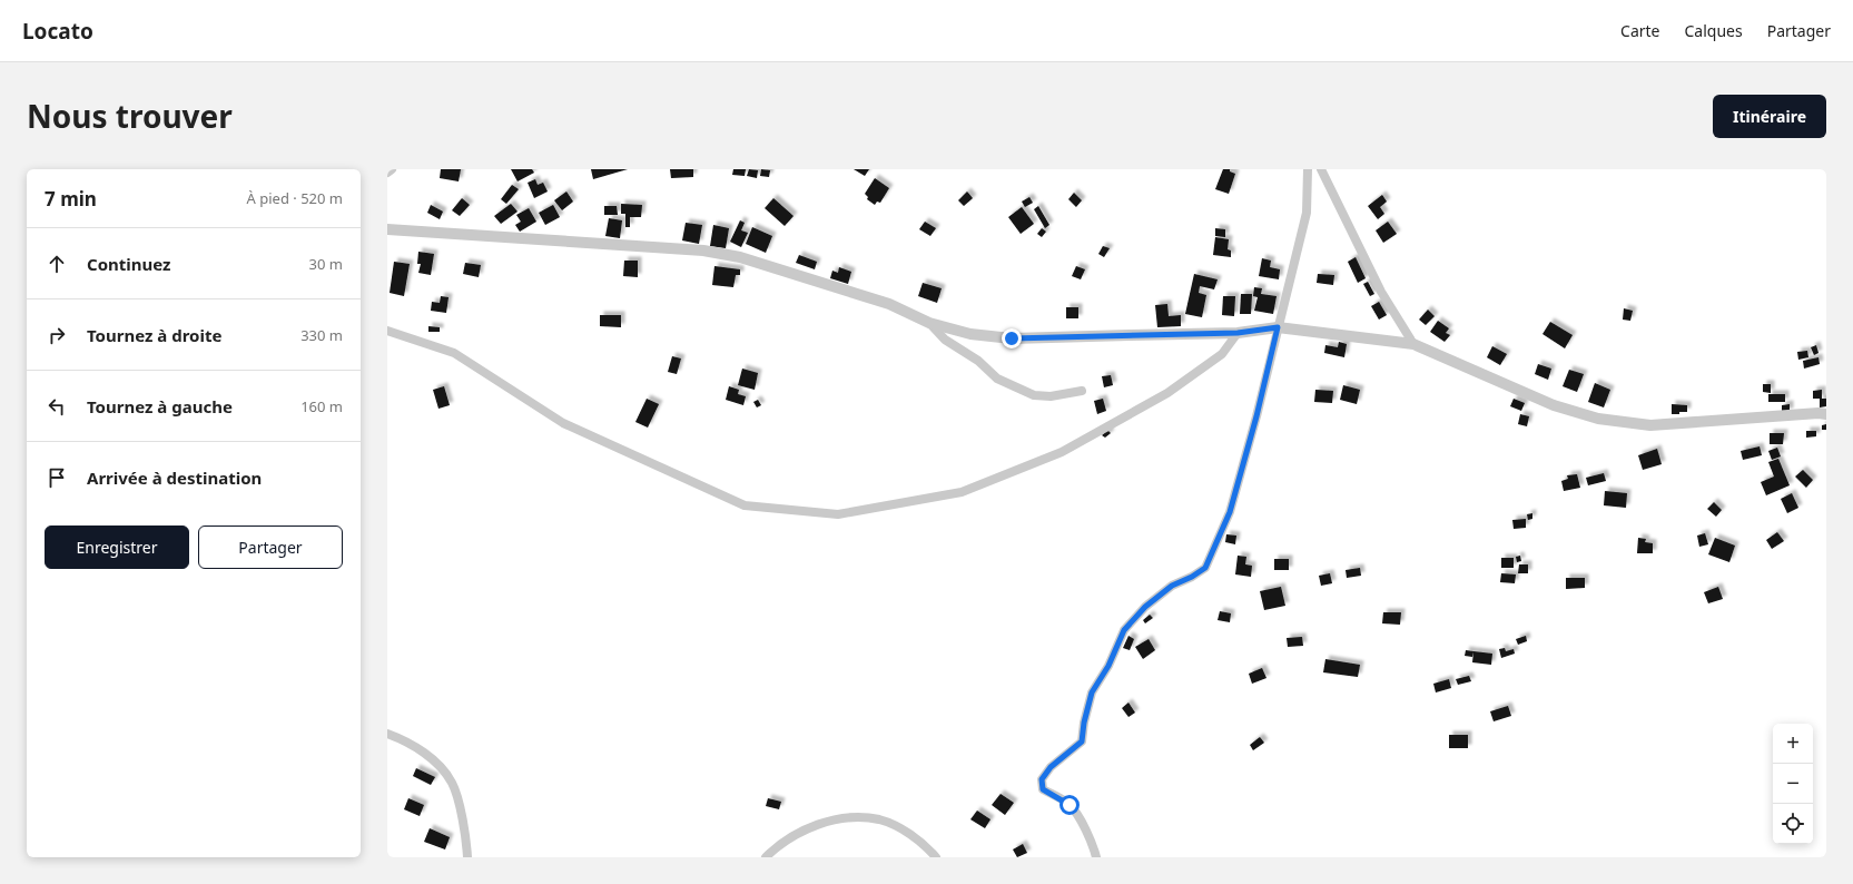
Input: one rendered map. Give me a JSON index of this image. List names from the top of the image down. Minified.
{"page":{"header":"Locato","nav":["Carte","Calques","Partager"],"title":"Nous trouver","buttons":["Itinéraire",["Enregistrer","Partager"]],"heading":["7 min","À pied · 520 m"],"list":[["Continuez","30 m"],["Tournez à droite","330 m"],["Tournez à gauche","160 m"],"Arrivée à destination"],"map_buttons":["+","−"]}}
